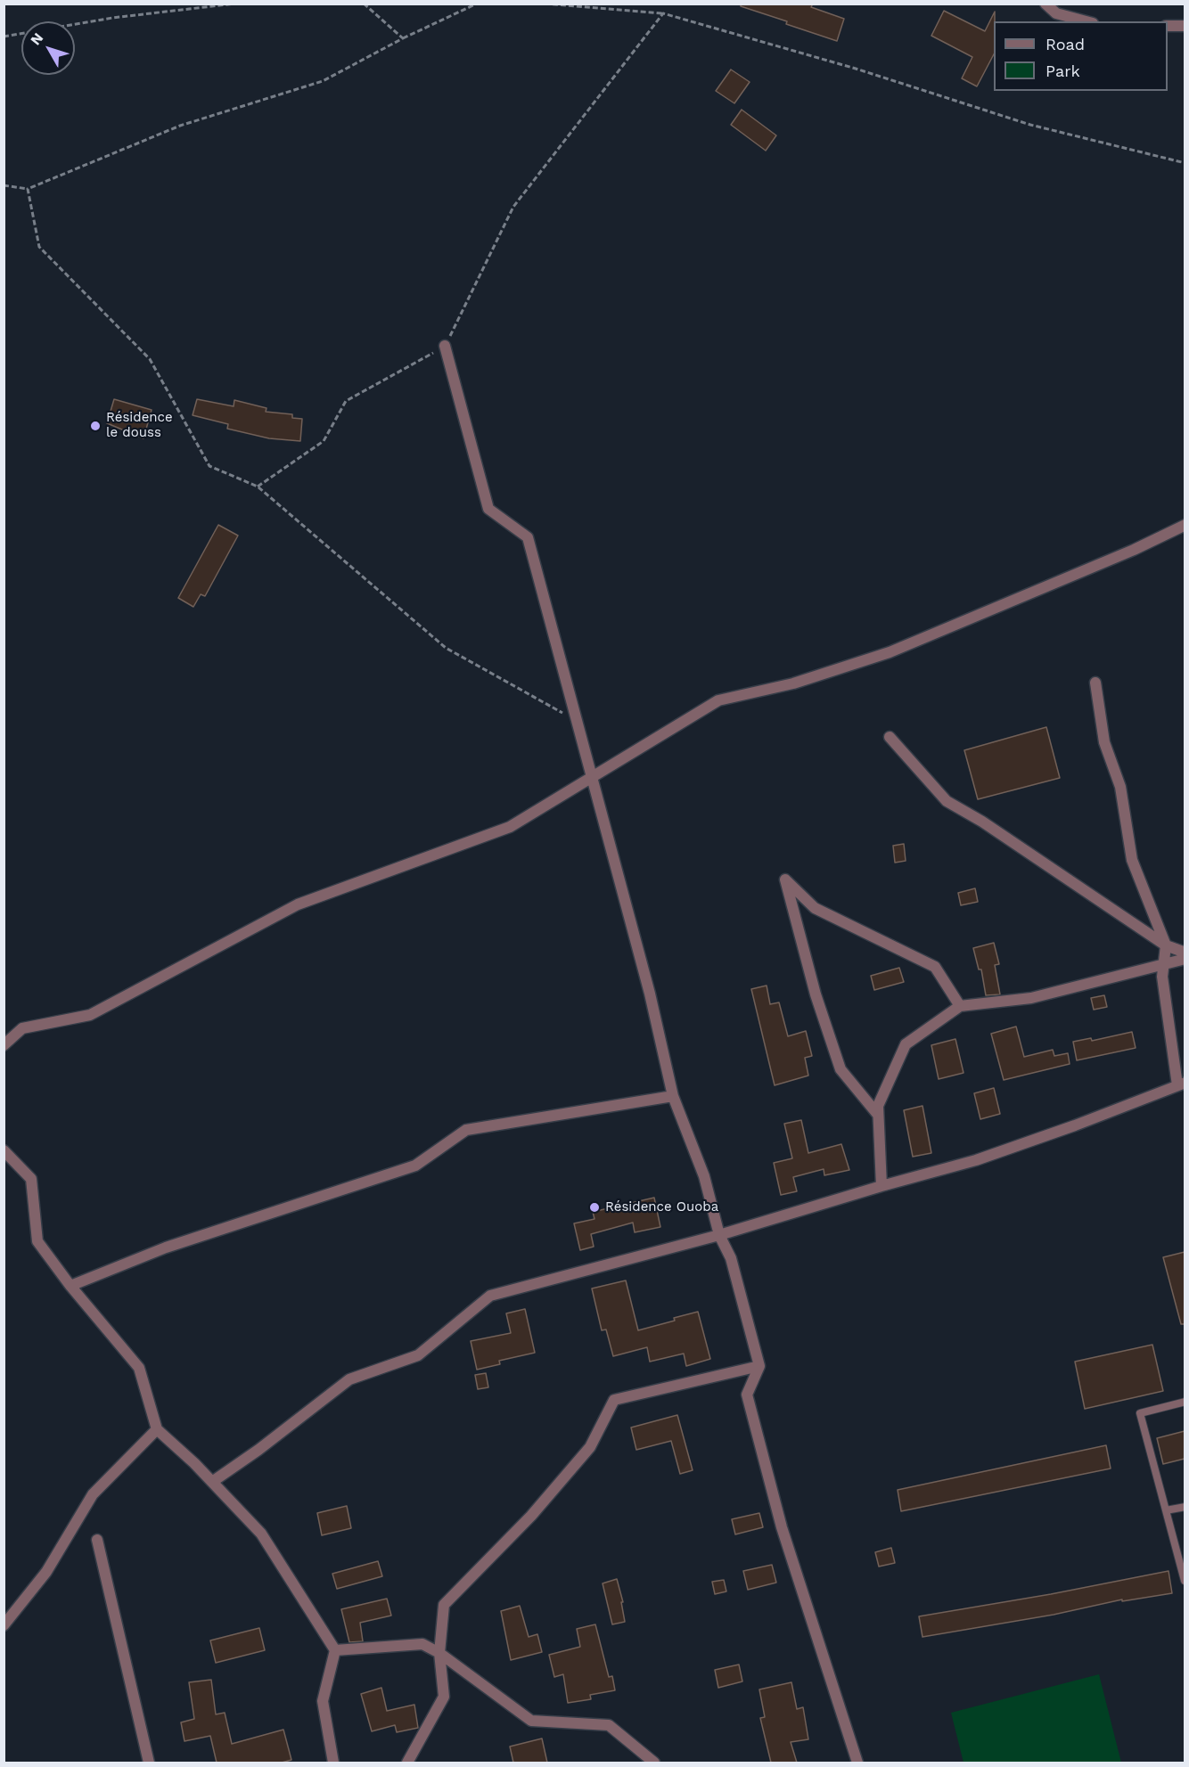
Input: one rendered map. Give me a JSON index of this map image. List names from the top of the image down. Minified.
{"places":["Résidence le douss","Résidence Ouoba"],"legend":["Road","Park"],"north":"top left"}
